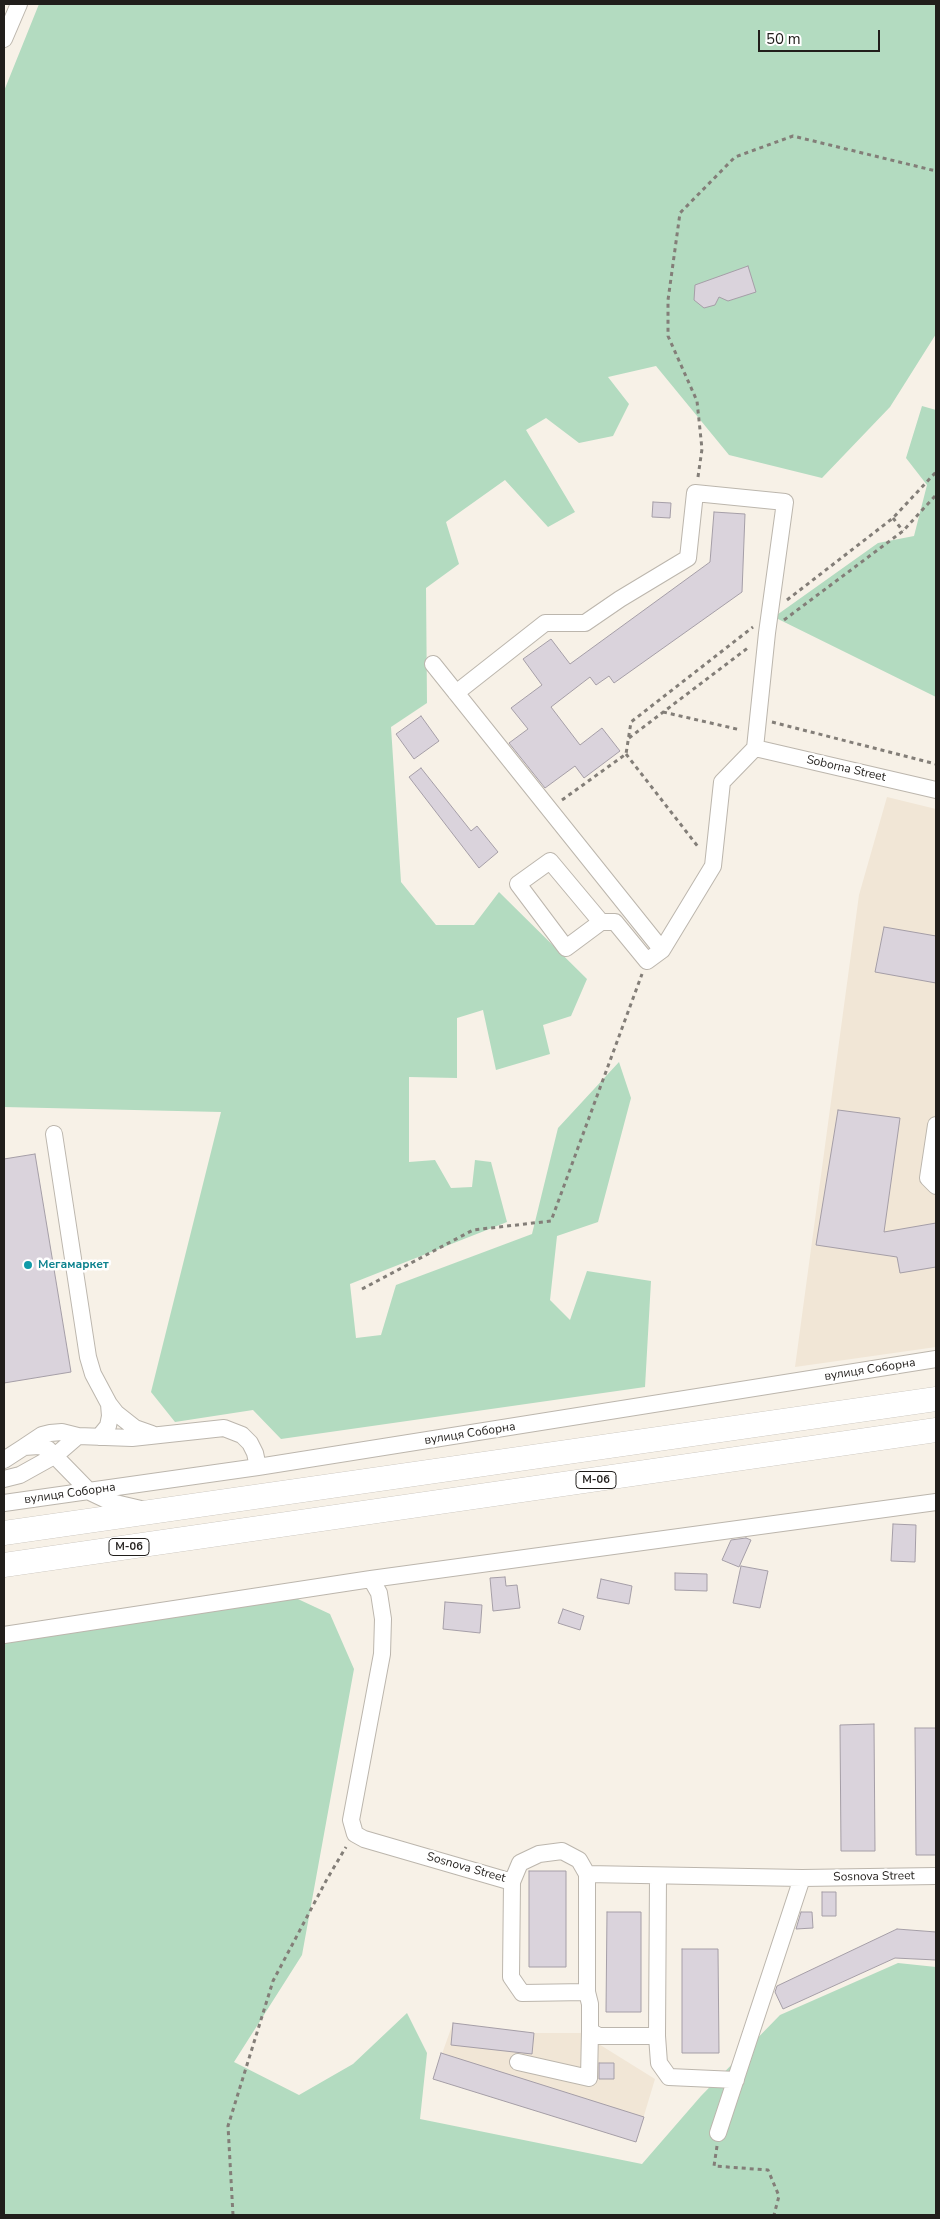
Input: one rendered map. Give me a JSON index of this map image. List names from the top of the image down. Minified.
{"streets":{"highway":["М-06"],"street":["Soborna Street","вулиця Соборна","Sosnova Street"]},"places":["Мегамаркет"],"scale_bar":"50 m"}
